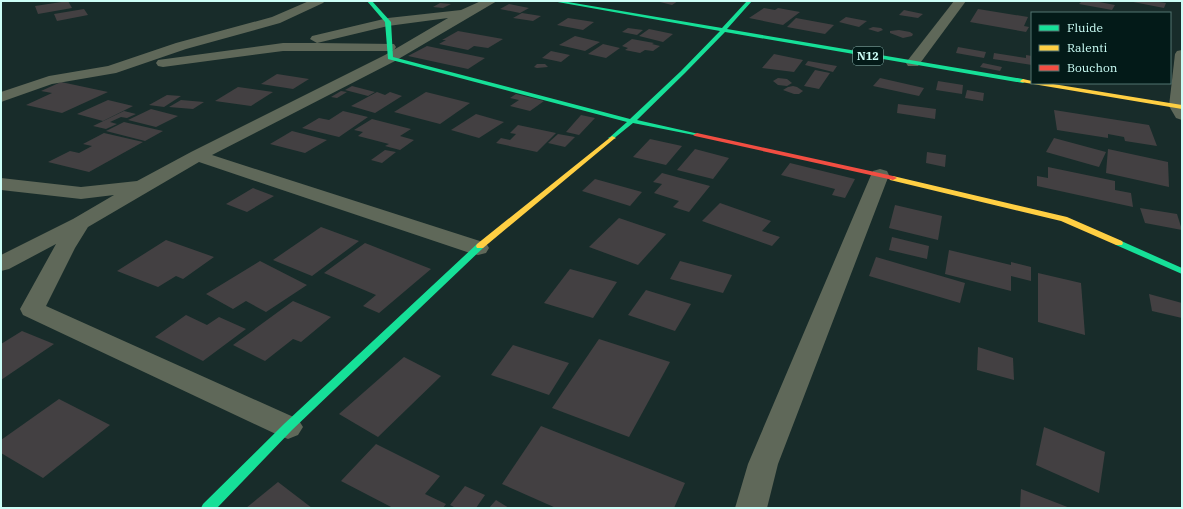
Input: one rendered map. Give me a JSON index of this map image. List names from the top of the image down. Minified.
{"streets":{"street":["N12"]},"legend":["Fluide","Ralenti","Bouchon"]}
